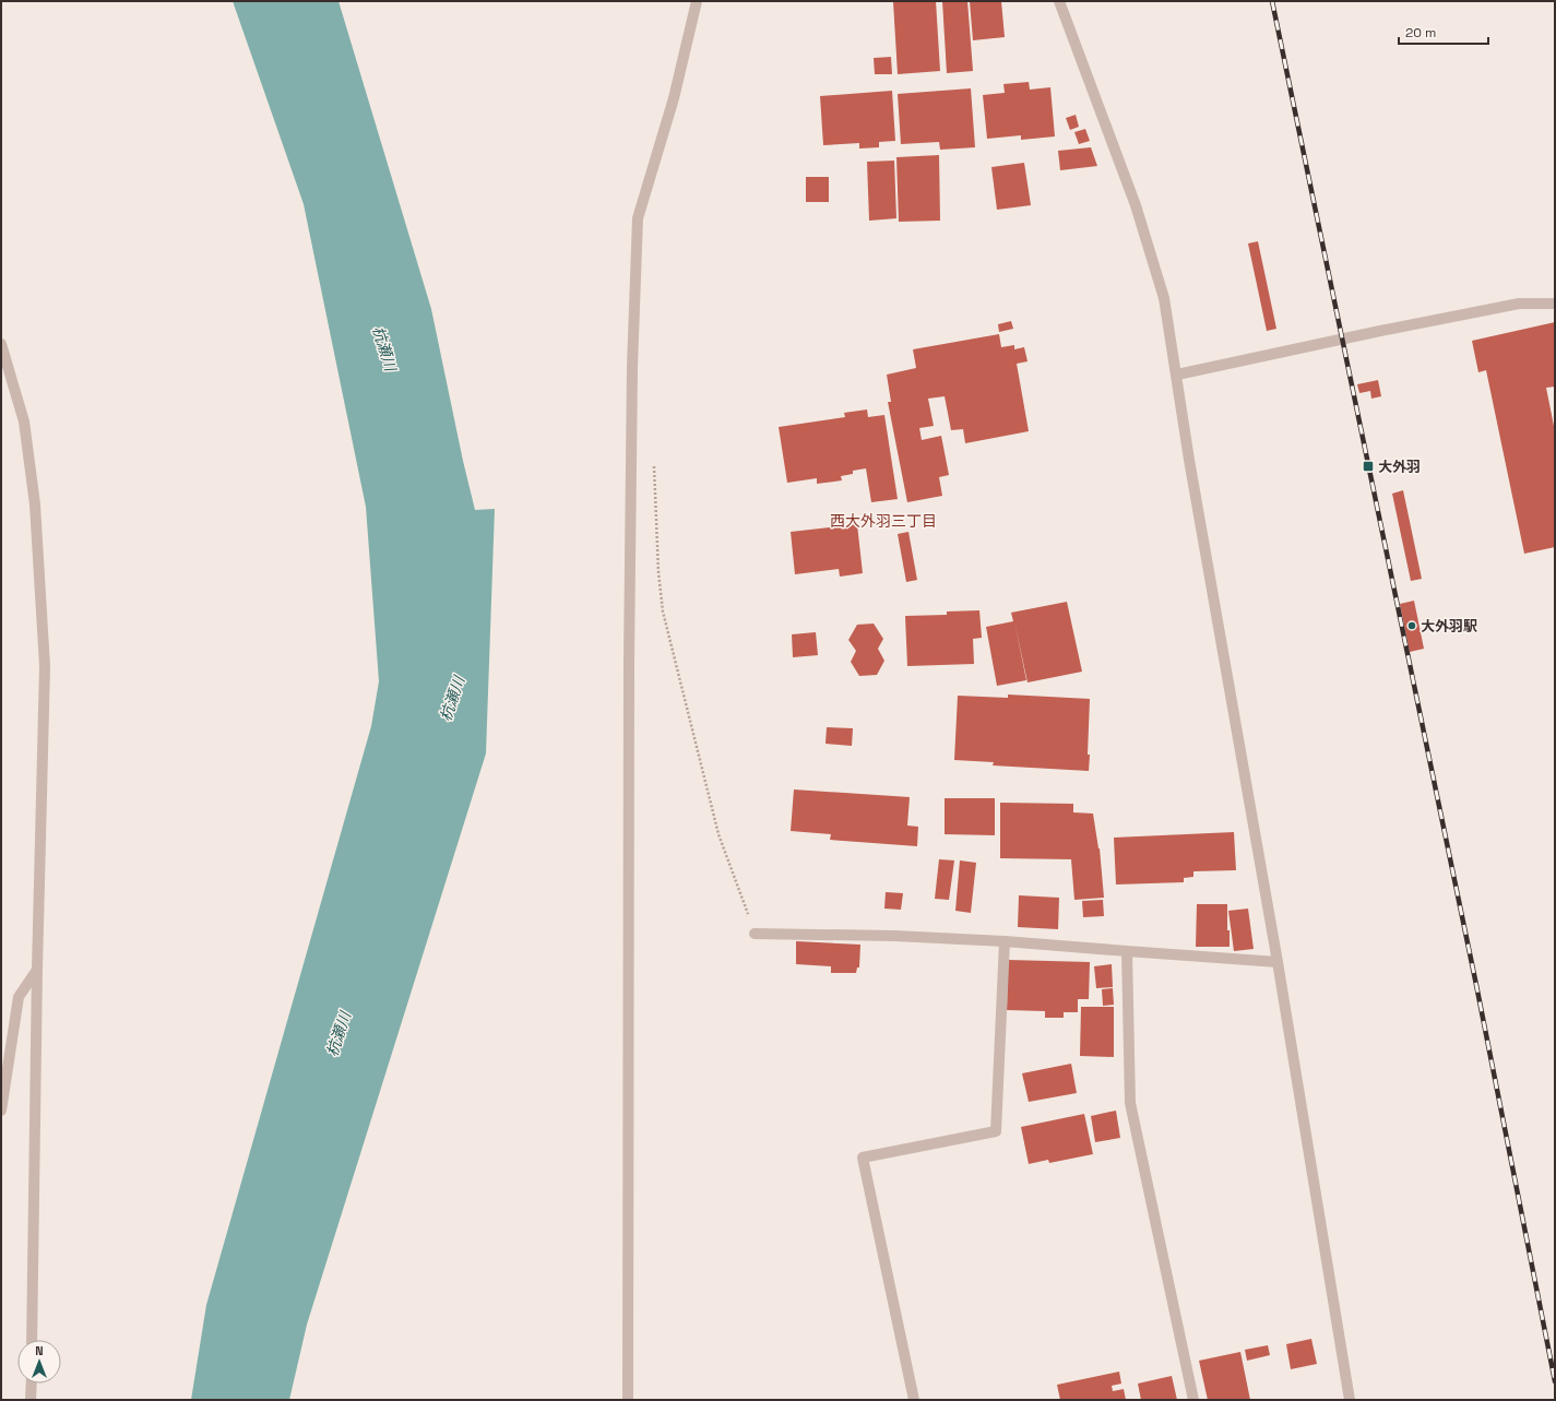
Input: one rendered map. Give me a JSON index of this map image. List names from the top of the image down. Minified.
{"districts":["西大外羽三丁目"],"water":["杭瀬川"],"places":{"transit":["大外羽"],"other":["大外羽駅"]},"scale_bar":"20 m","north":"top"}
